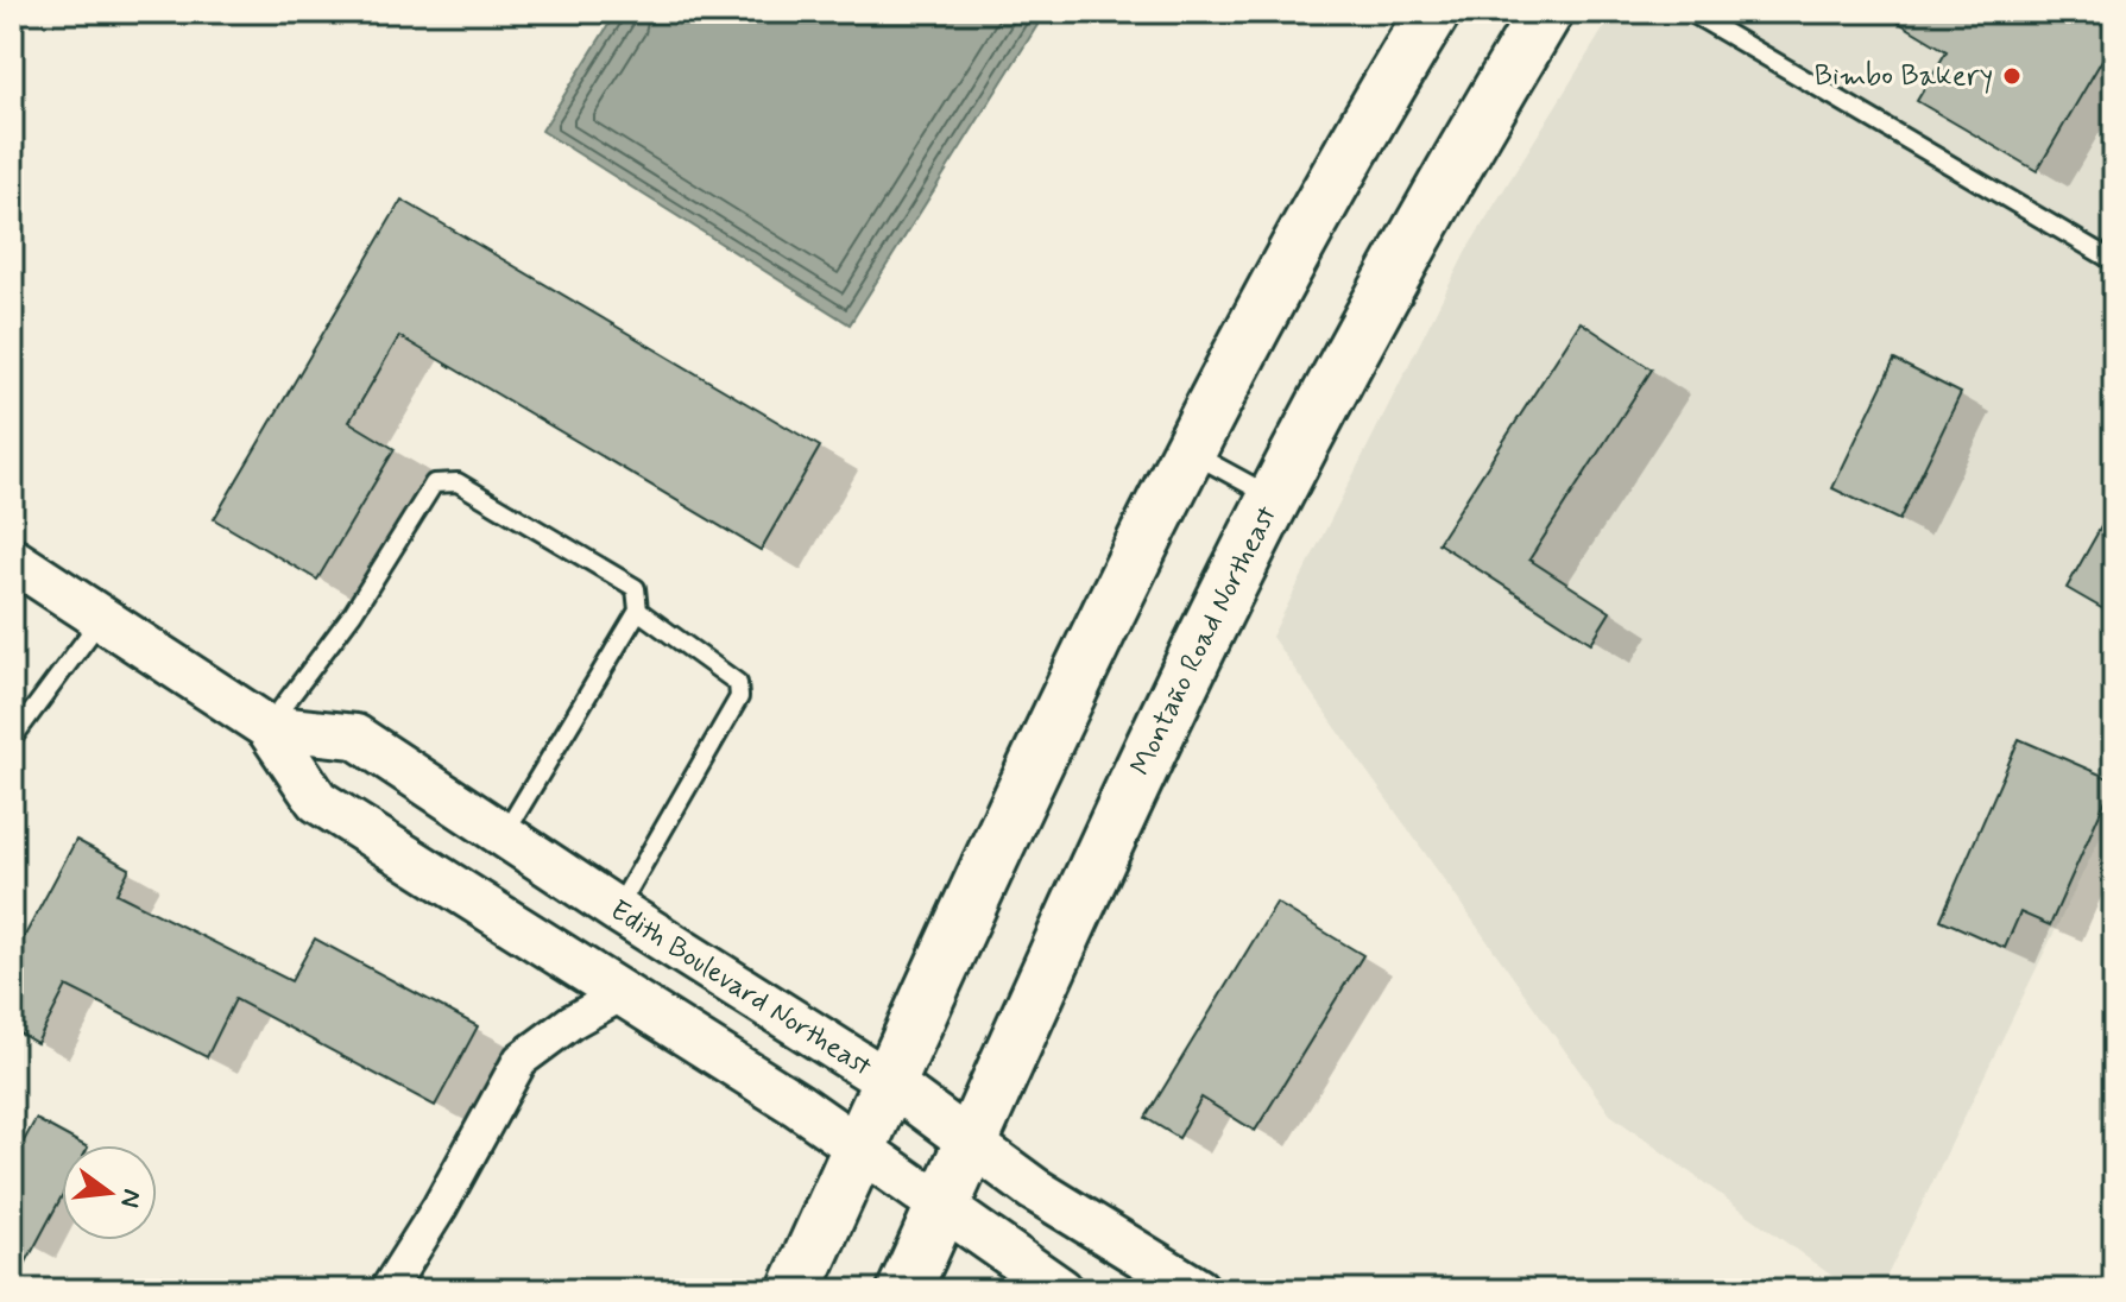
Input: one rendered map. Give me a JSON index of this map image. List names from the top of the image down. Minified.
{"streets":{"main road":["Montaño Road Northeast"],"street":["Edith Boulevard Northeast"]},"crossings":[["Montaño Road Northeast","Edith Boulevard Northeast"]],"places":["Bimbo Bakery"],"north":"right"}
